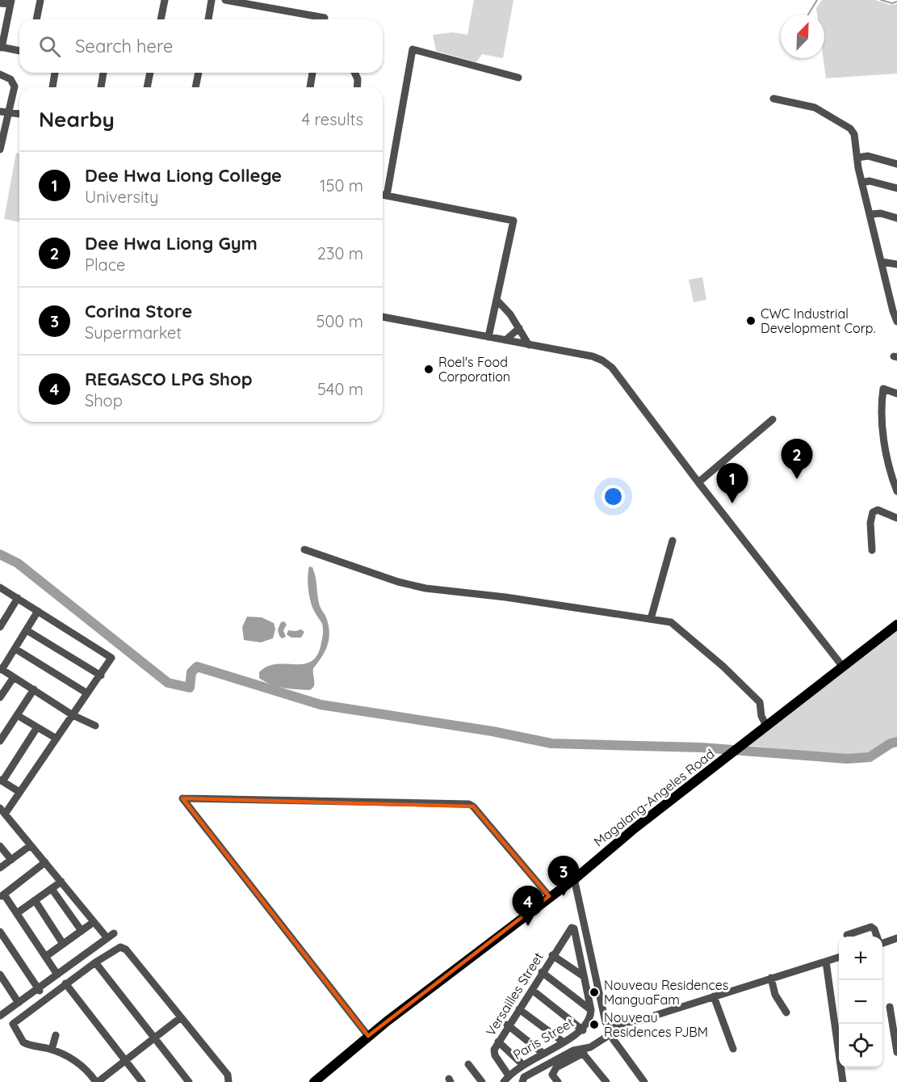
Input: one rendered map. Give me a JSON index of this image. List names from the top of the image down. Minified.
{"streets":{"main road":["Magalang-Angeles Road"],"street":["Versailles Street","Paris Street"]},"crossings":[["Versailles Street","Paris Street"]],"places":["CWC Industrial Development Corp.","Roel's Food Corporation","Nouveau Residences ManguaFam","Nouveau Residences PJBM"],"north":"top right","page":{"search":"Search here","heading":["Nearby","4 results"],"list":[{"mark":"1","name":"Dee Hwa Liong College","note":"University","value":"150 m"},{"mark":"2","name":"Dee Hwa Liong Gym","note":"Place","value":"230 m"},{"mark":"3","name":"Corina Store","note":"Supermarket","value":"500 m"},{"mark":"4","name":"REGASCO LPG Shop","note":"Shop","value":"540 m"}],"pins":["2","1","3","4"],"map_buttons":["+","−"]}}
